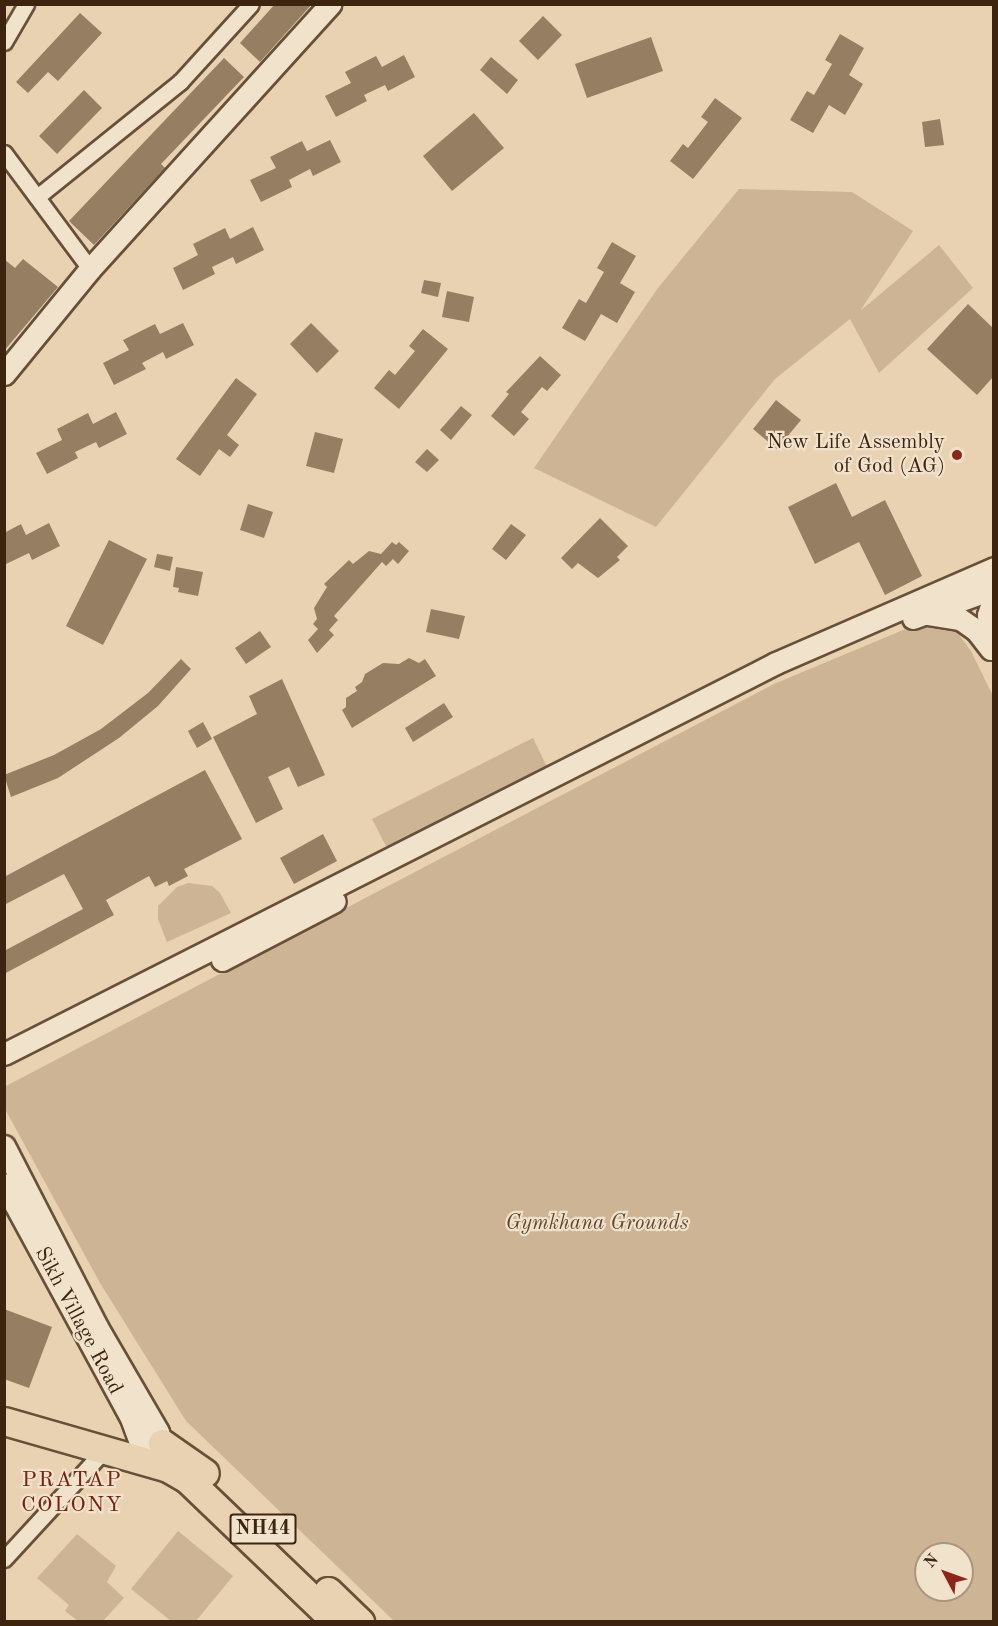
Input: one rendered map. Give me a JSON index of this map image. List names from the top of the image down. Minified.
{"streets":{"highway":["NH44"],"main road":["Sikh Village Road"]},"crossings":[["Sikh Village Road","NH44"]],"districts":["PRATAP COLONY"],"parks":["Gymkhana Grounds"],"places":["New Life Assembly of God (AG)"],"north":"top left"}
